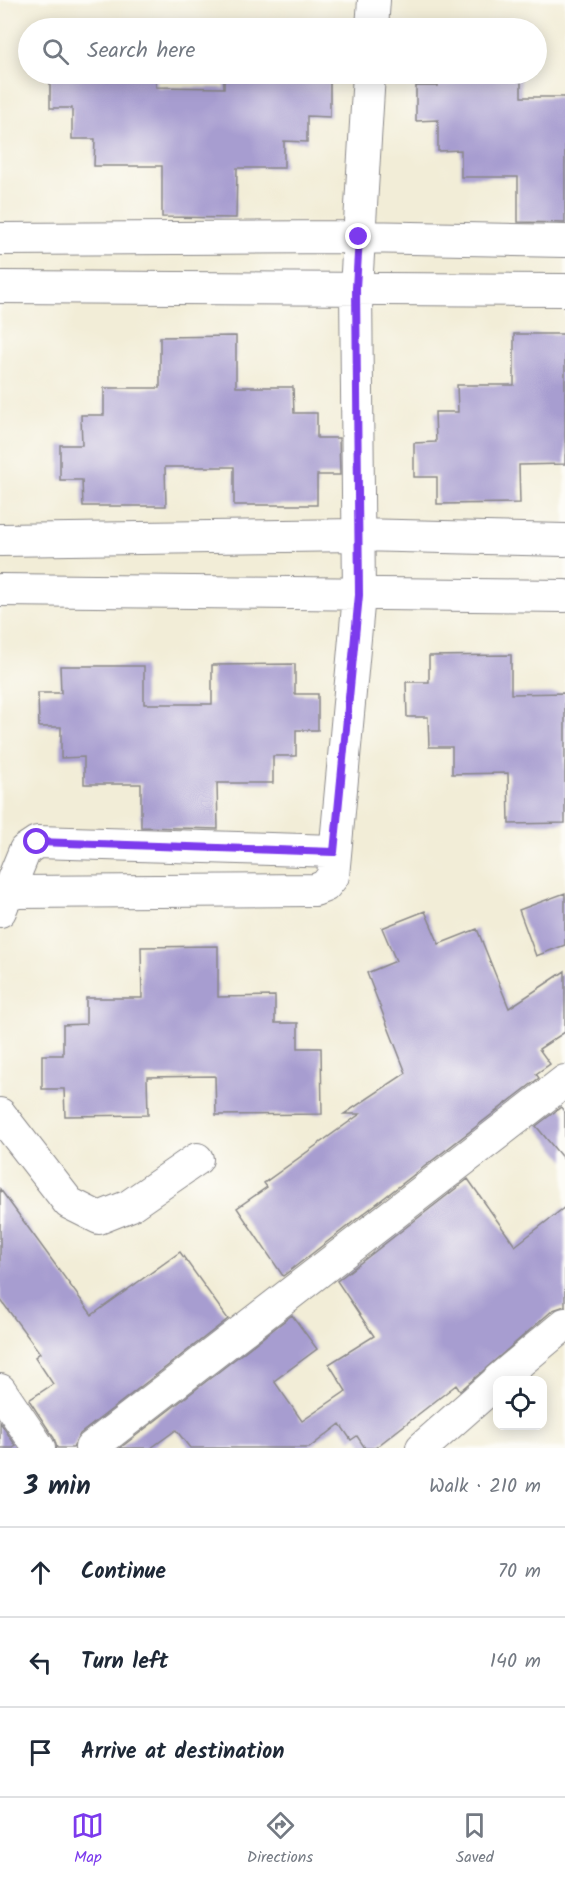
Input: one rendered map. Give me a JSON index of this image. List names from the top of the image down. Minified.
{"page":{"search":"Search here","heading":["3 min","Walk · 210 m"],"list":[["Continue","70 m"],["Turn left","140 m"],"Arrive at destination"],"nav":["Map","Directions","Saved"]}}
